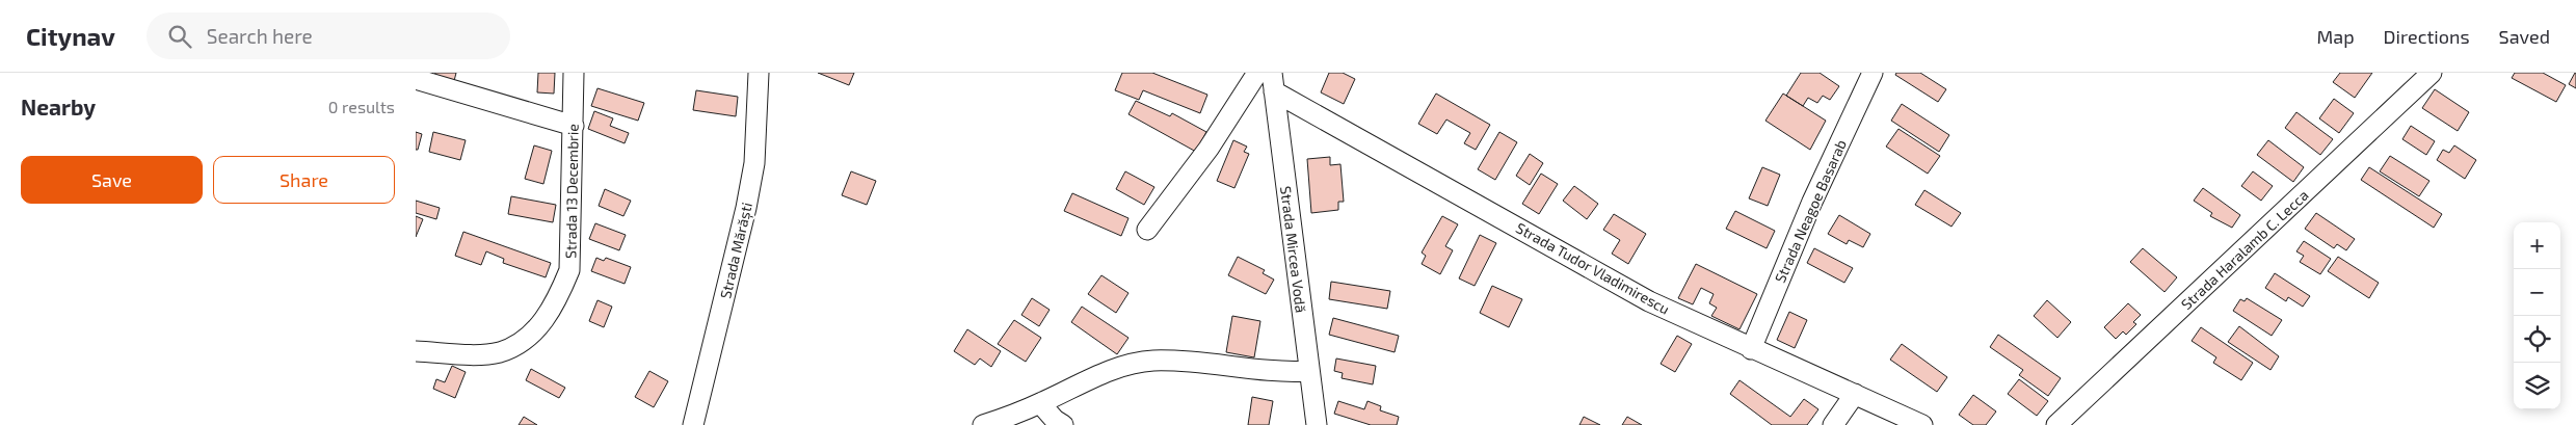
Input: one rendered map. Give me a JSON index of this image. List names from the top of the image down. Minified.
{"streets":{"street":["Strada 13 Decembrie","Strada Neagoe Basarab","Strada Mircea Vodă","Strada Haralamb C. Lecca","Strada Mărăști","Strada Tudor Vladimirescu"]},"crossings":[["Strada Neagoe Basarab","Strada Tudor Vladimirescu"],["Strada Mircea Vodă","Strada Tudor Vladimirescu"]],"page":{"header":"Citynav","search":"Search here","nav":["Map","Directions","Saved"],"heading":["Nearby","0 results"],"buttons":["Save","Share"],"map_buttons":["+","−"]}}
